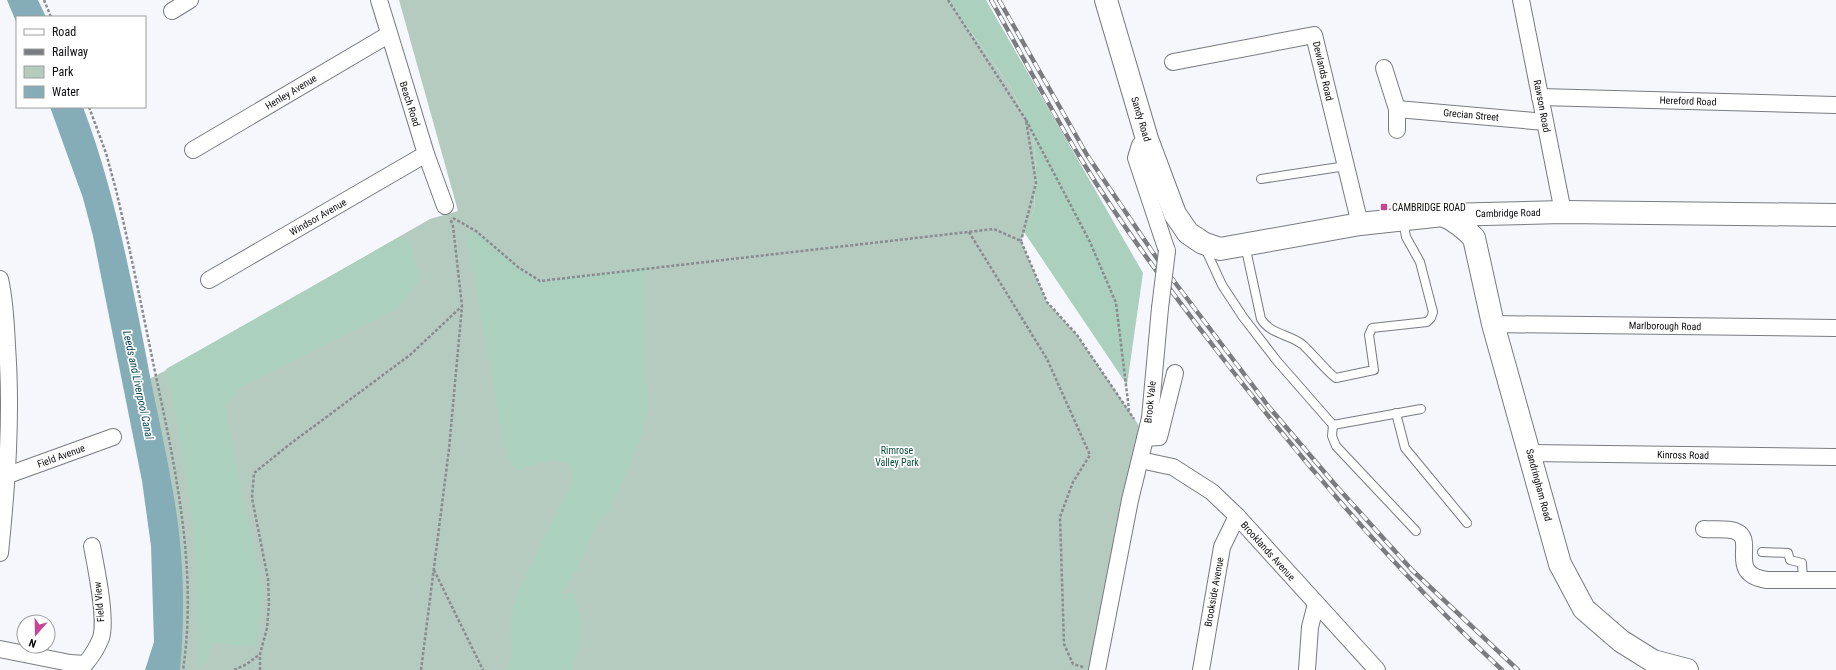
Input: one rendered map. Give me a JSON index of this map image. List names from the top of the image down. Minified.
{"streets":{"main road":["Sandy Road","Cambridge Road","Sandringham Road"],"street":["Dewlands Road","Henley Avenue","Hereford Road","Beach Road","Rawson Road","Grecian Street","Windsor Avenue","Marlborough Road","Brook Vale","Kinross Road","Field Avenue","Brooklands Avenue","Brookside Avenue","Field View"]},"crossings":[["Dewlands Road","Cambridge Road"],["Henley Avenue","Beach Road"],["Hereford Road","Rawson Road"],["Beach Road","Windsor Avenue"],["Rawson Road","Grecian Street"],["Rawson Road","Cambridge Road"],["Sandy Road","Cambridge Road"],["Sandy Road","Brook Vale"],["Marlborough Road","Sandringham Road"],["Brook Vale","Brooklands Avenue"],["Kinross Road","Sandringham Road"],["Brooklands Avenue","Brookside Avenue"]],"water":["Leeds and Liverpool Canal"],"parks":["Rimrose Valley Park"],"places":{"transit":["CAMBRIDGE ROAD"]},"legend":["Road","Railway","Park","Water"],"north":"bottom"}
